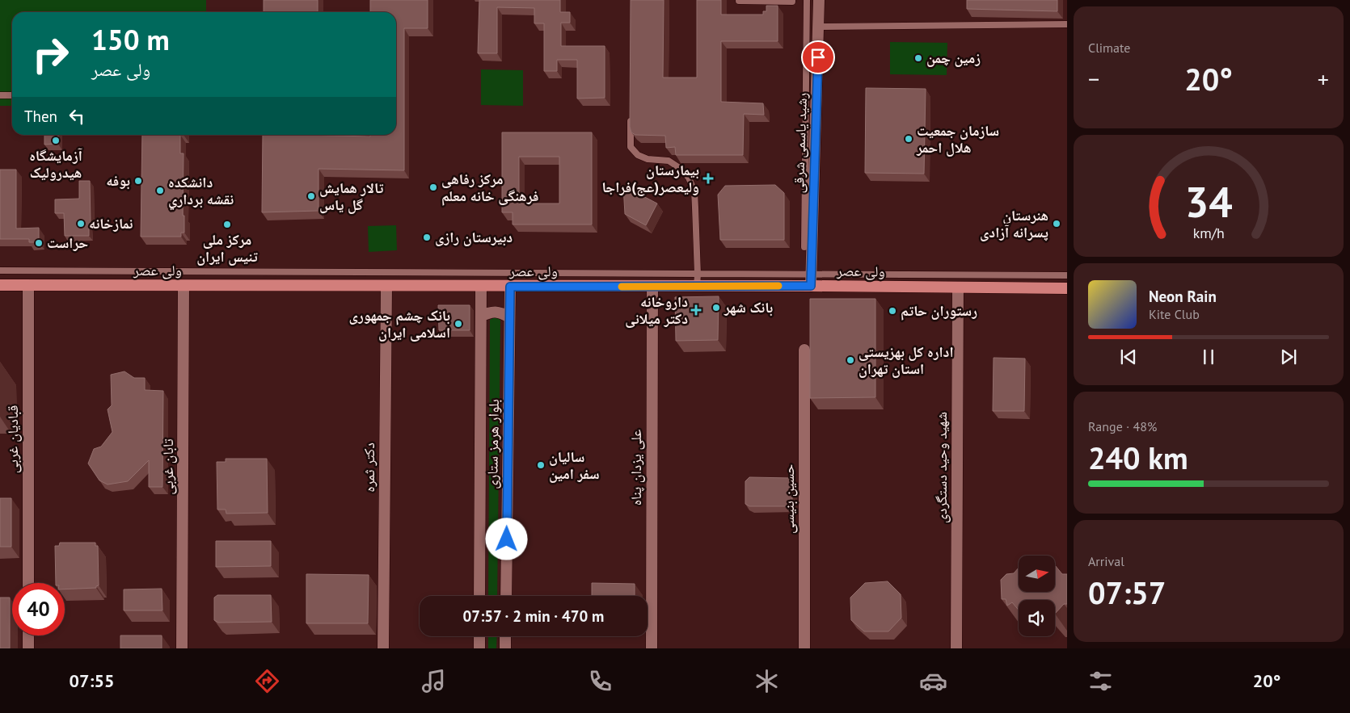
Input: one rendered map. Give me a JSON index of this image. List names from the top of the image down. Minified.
{"streets":{"main road":["ولی عصر"],"street":["رشید یاسمی شرقی","قبادیان غربی","بلوار هرمز ستاری","تابان غربی","دکتر ثمره","علی یزدان پناه","شهید وحید دستگردی","حسین بنیسی"]},"crossings":[["رشید یاسمی شرقی","ولی عصر"],["ولی عصر","قبادیان غربی"],["ولی عصر","بلوار هرمز ستاری"],["ولی عصر","تابان غربی"],["ولی عصر","دکتر ثمره"],["ولی عصر","علی یزدان پناه"],["ولی عصر","شهید وحید دستگردی"]],"places":{"other":["زمین چمن","سازمان جمعیت هلال احمر","آزمایشگاه هیدرولیک","بوفه","مرکز رفاهی فرهنگی خانه معلم","دانشكده نقشه برداري","تالار همایش گل یاس","نمازخانه","هنرستان پسرانه آزادی","مرکز ملی تنیس ایران","دبیرستان رازی","حراست","بانک شهر","رستوران حاتم","بانک چشم جمهوری اسلامی ایران","اداره کل بهزیستی استان تهران","سالیان سفر امین"],"health":["بیمارستان ولیعصر(عج)فراجا","داروخانه دکتر میلانی"]},"north":"right","page":{"tile":["Climate",["Range · 48%","240 km"],["Arrival","07:57"]],"turn":["150 m","ولی عصر"],"heat":["−","20°","+"],"then":"Then","song":["Neon Rain","Kite Club"],"limit":"40","trip":"07:57 · 2 min · 470 m","tabs":["07:55","20°"],"gauge":["34","km/h"]}}
